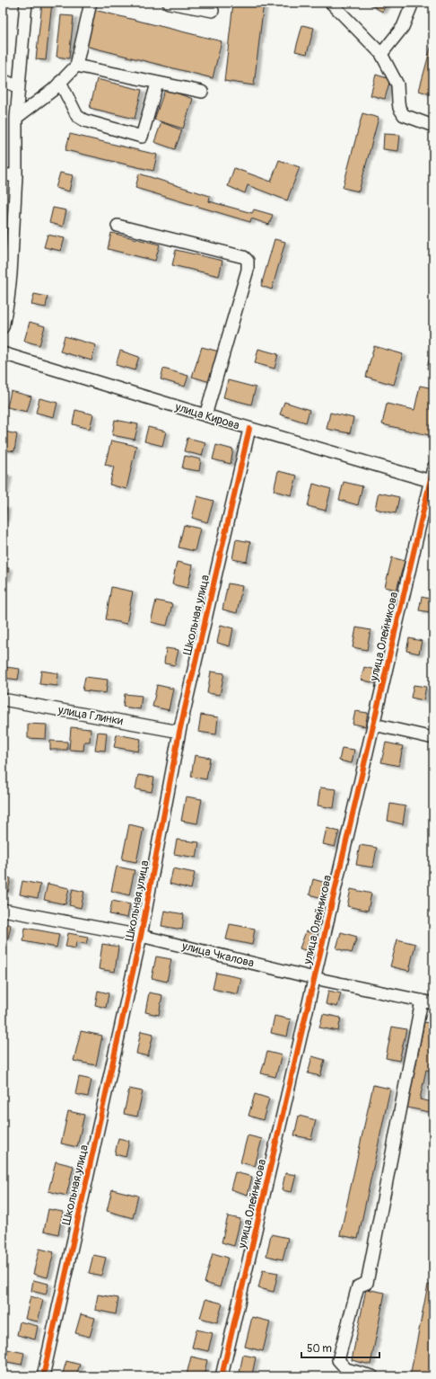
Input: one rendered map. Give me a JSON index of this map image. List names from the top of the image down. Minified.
{"streets":{"street":["улица Кирова","Школьная улица","улица Олейникова","улица Глинки","улица Чкалова"]},"crossings":[["улица Кирова","Школьная улица"],["улица Кирова","улица Олейникова"],["Школьная улица","улица Глинки"],["Школьная улица","улица Чкалова"],["улица Олейникова","улица Чкалова"]],"scale_bar":"50 m"}
